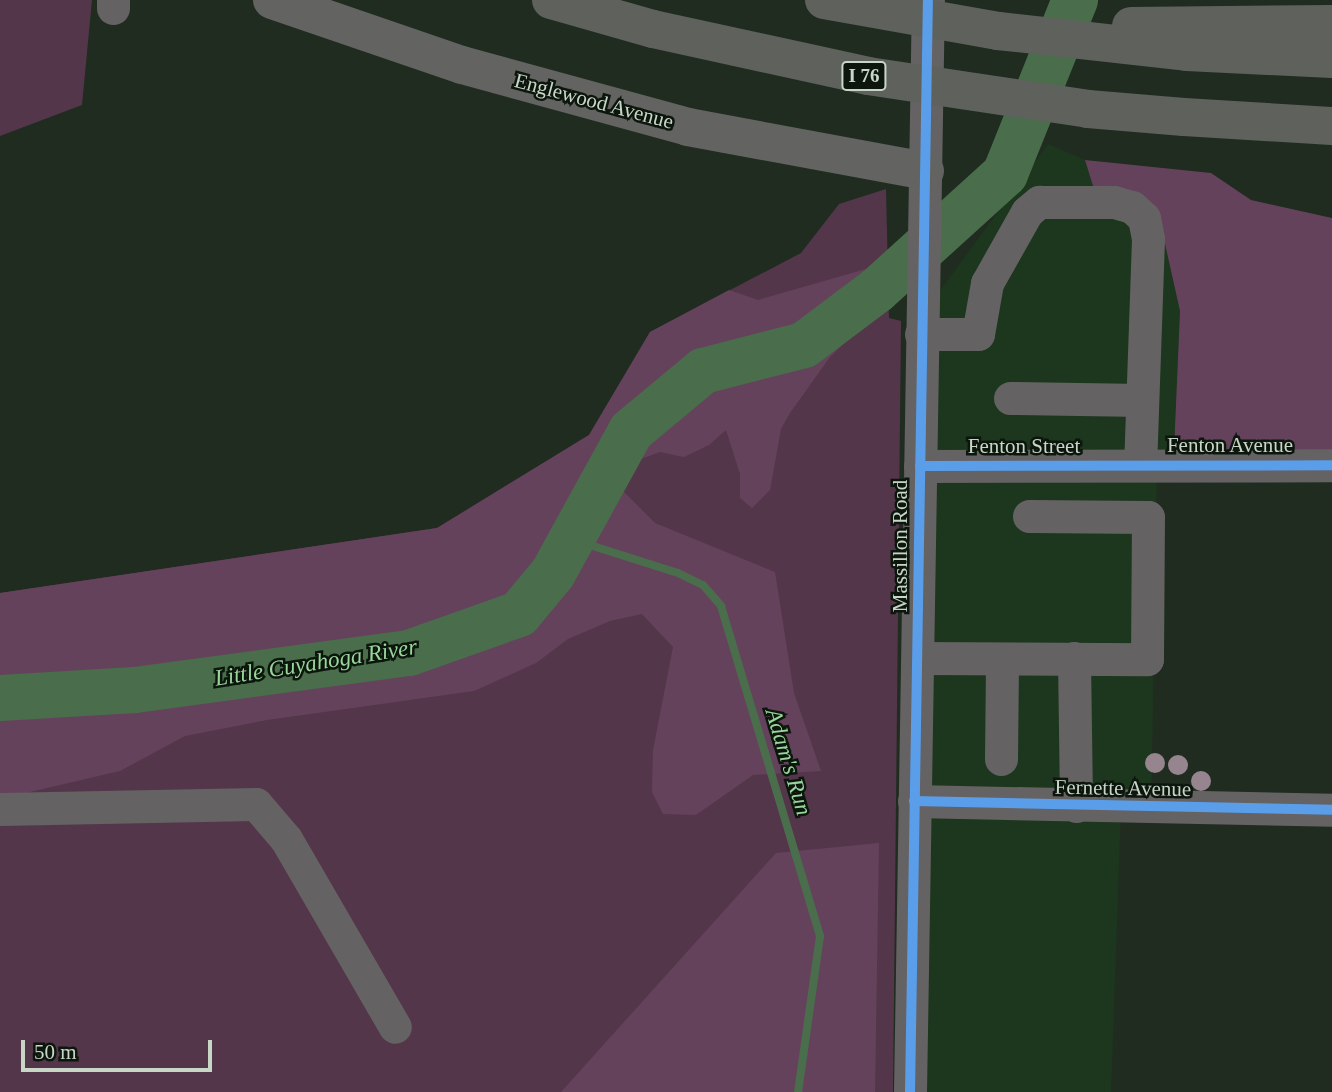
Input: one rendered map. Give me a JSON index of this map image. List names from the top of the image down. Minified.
{"streets":{"highway":["I 76"],"main road":["Englewood Avenue"],"street":["Fenton Avenue","Fenton Street","Massillon Road","Fernette Avenue"]},"crossings":[["Englewood Avenue","Massillon Road"],["Fenton Avenue","Fenton Street"],["Fenton Street","Massillon Road"],["Massillon Road","Fernette Avenue"]],"water":["Little Cuyahoga River","Adam's Run"],"scale_bar":"50 m"}
